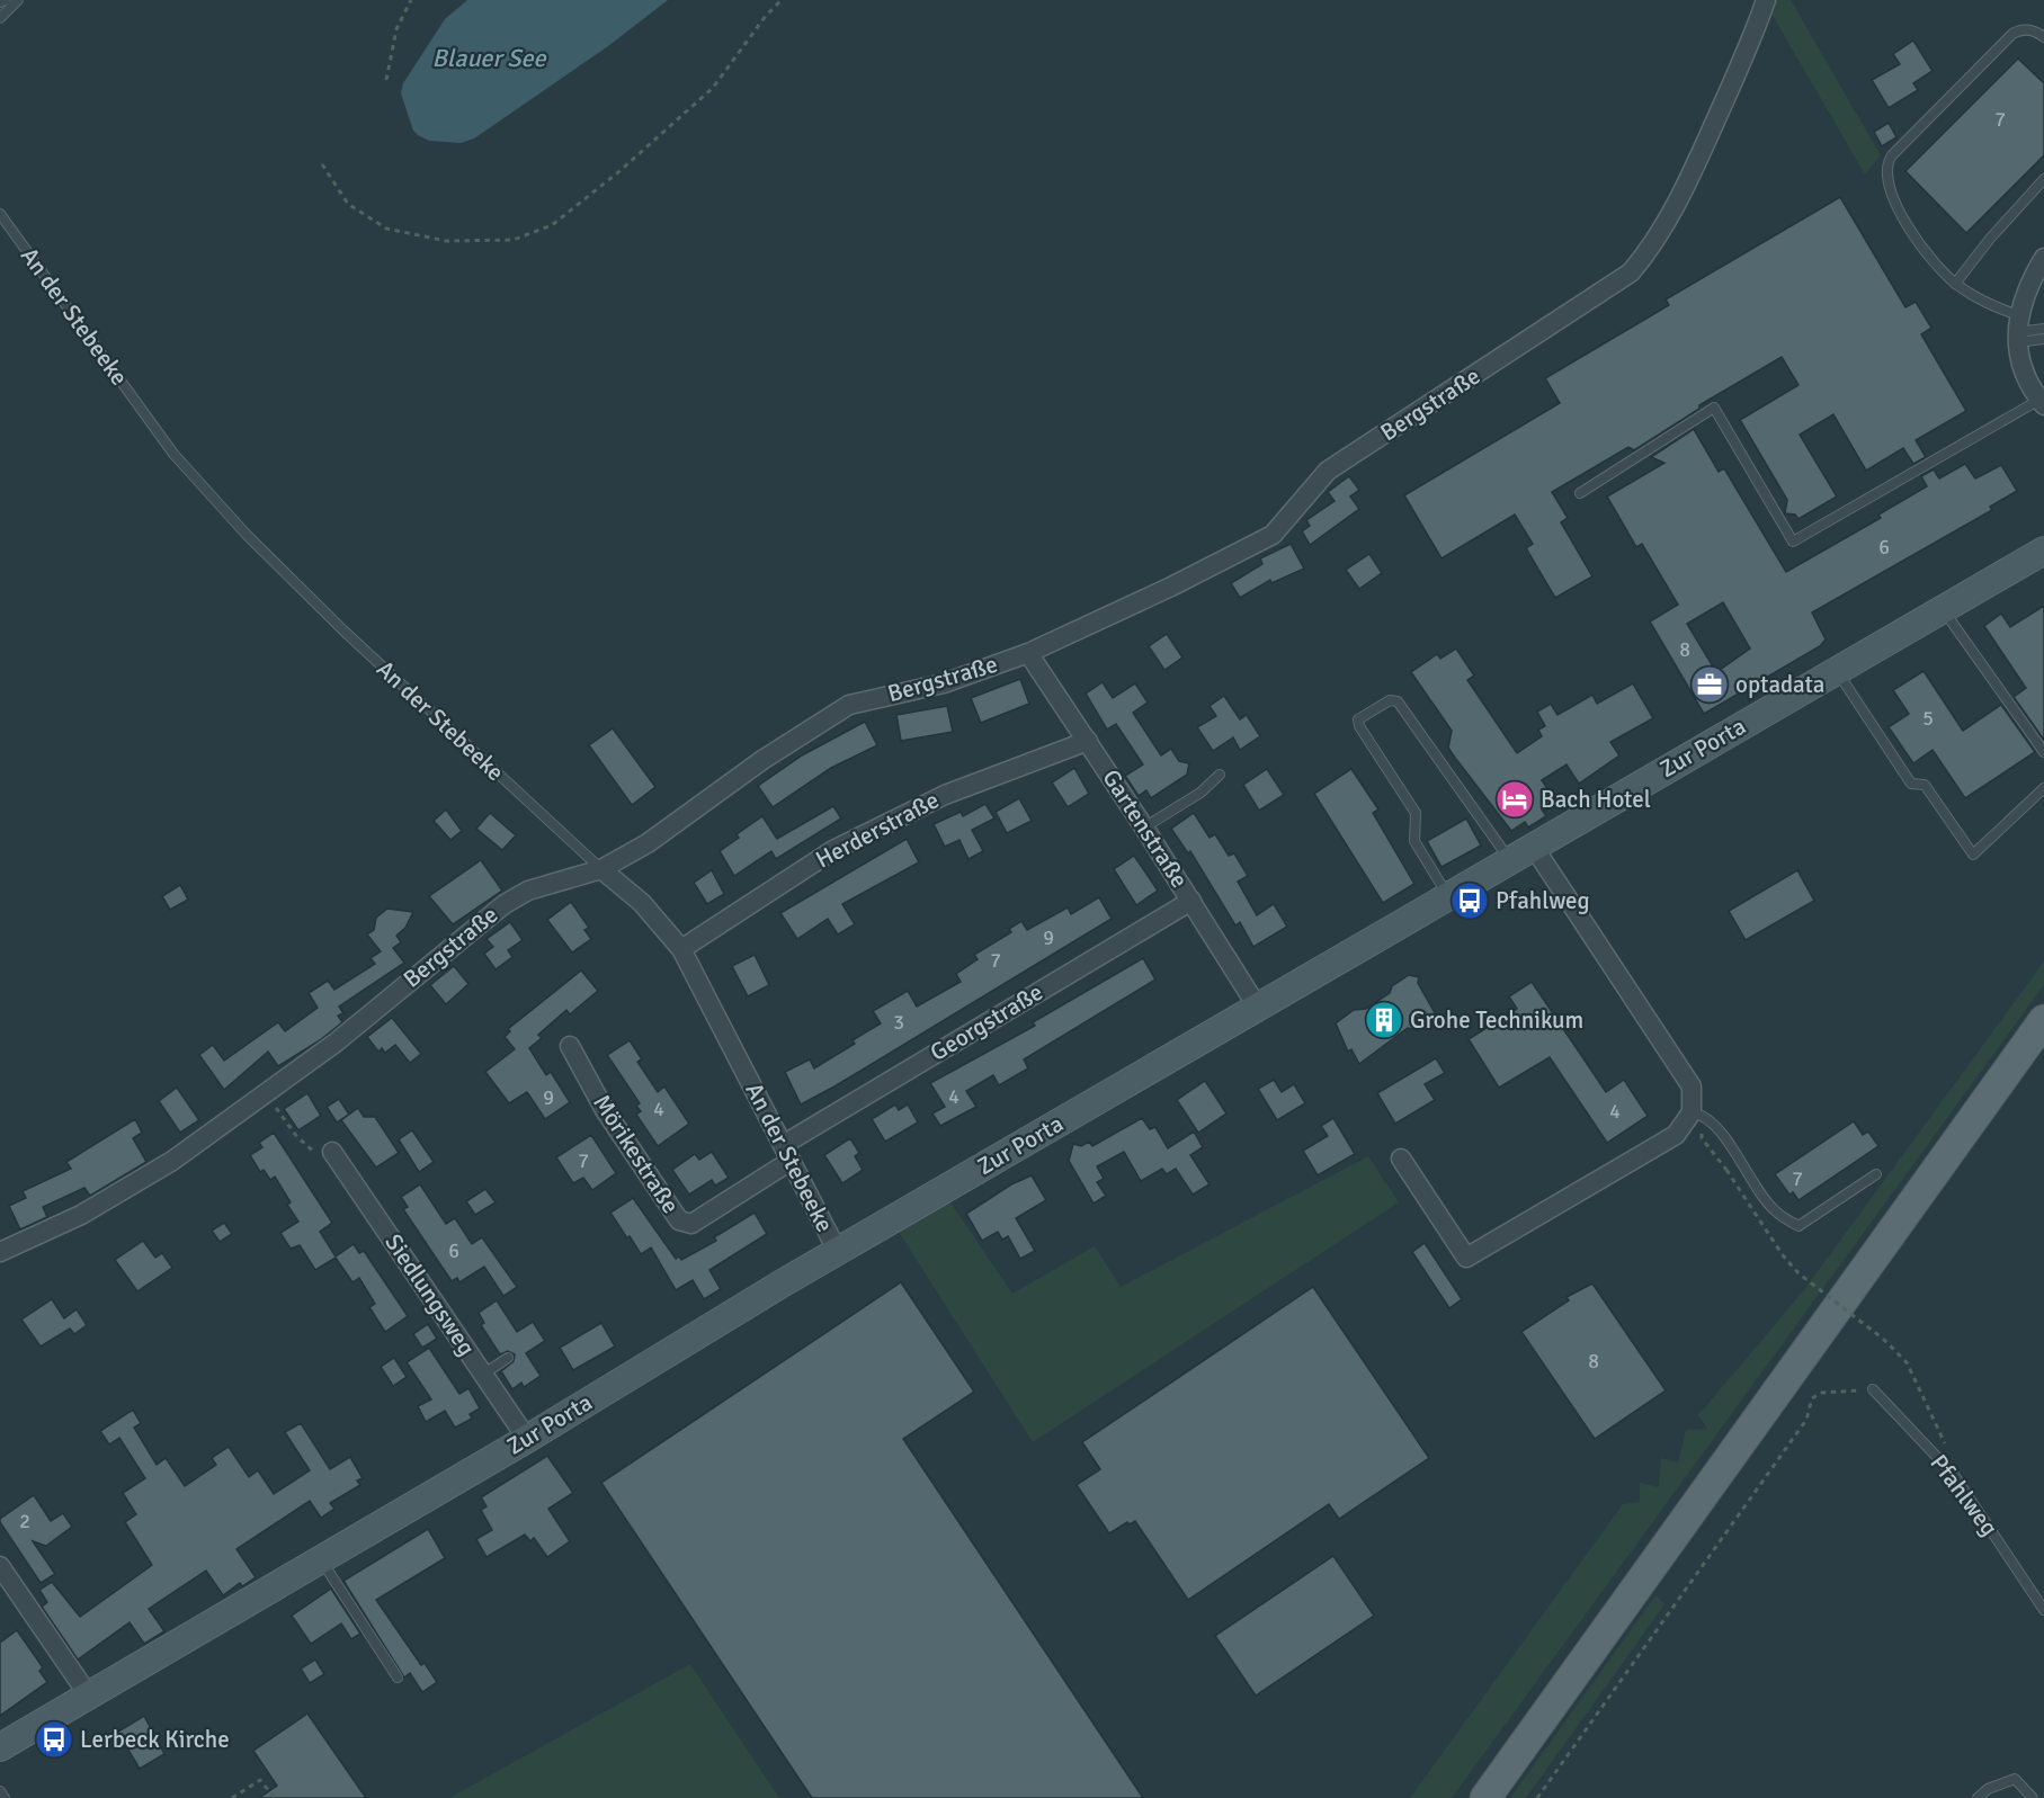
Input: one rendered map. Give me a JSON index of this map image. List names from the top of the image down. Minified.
{"streets":{"main road":["Zur Porta"],"street":["An der Stebeeke","Bergstraße","Gartenstraße","Herderstraße","Georgstraße","Mörikestraße","Siedlungsweg"],"lane":["Pfahlweg"]},"crossings":[["An der Stebeeke","Bergstraße"],["An der Stebeeke","Zur Porta"],["An der Stebeeke","Herderstraße"],["An der Stebeeke","Georgstraße"],["An der Stebeeke","Mörikestraße"],["Bergstraße","Gartenstraße"],["Zur Porta","Gartenstraße"],["Zur Porta","Siedlungsweg"],["Gartenstraße","Herderstraße"],["Gartenstraße","Georgstraße"],["Georgstraße","Mörikestraße"]],"water":["Blauer See"],"places":{"office":["optadata"],"hotel":["Bach Hotel"],"bus stop":["Pfahlweg","Lerbeck Kirche"],"building":["Grohe Technikum"]},"house_numbers":["7","6","8","5","9","7","3","4","9","4","4","7","7","6","8","2"]}
